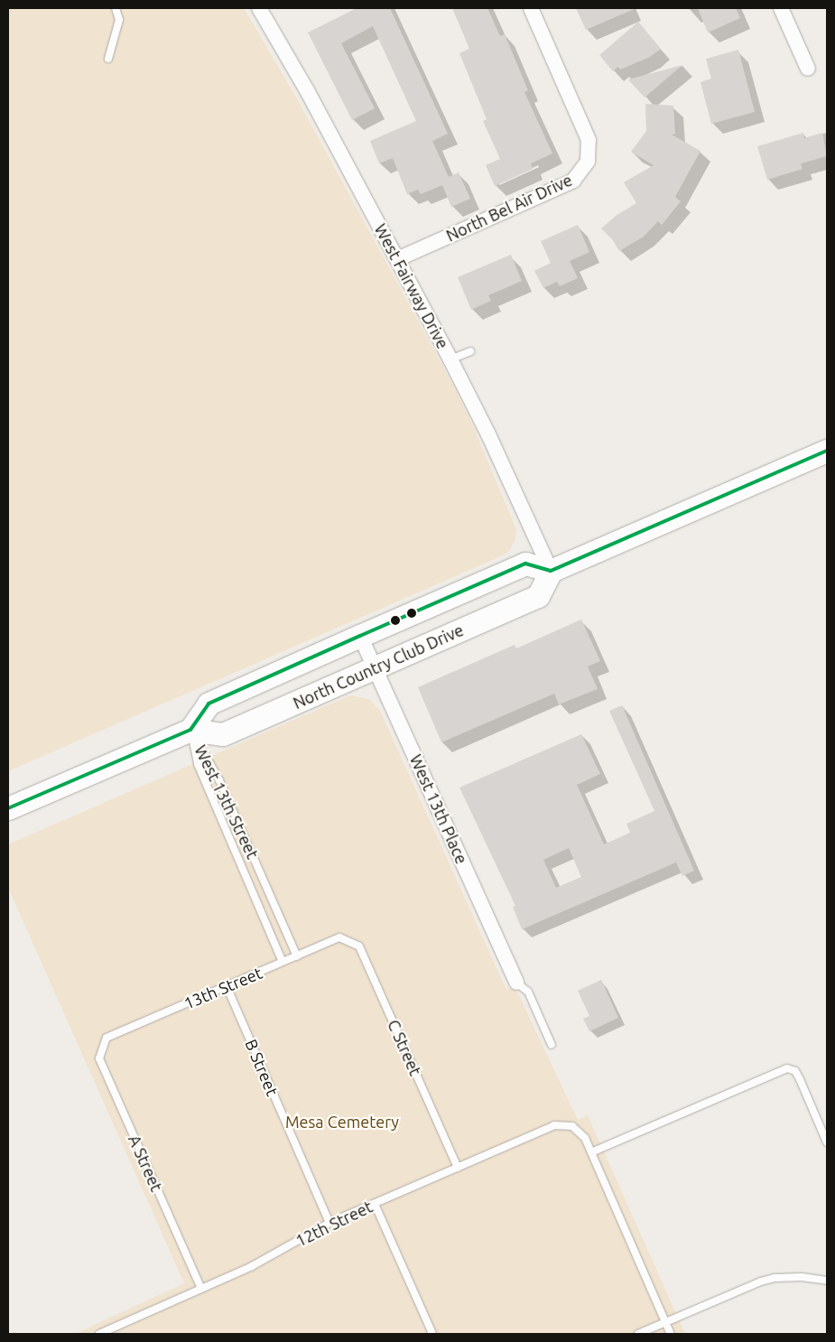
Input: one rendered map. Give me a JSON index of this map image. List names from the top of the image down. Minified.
{"streets":{"main road":["North Country Club Drive"],"street":["North Bel Air Drive","West Fairway Drive","West 13th Place"],"lane":["West 13th Street","13th Street","C Street","B Street","A Street","12th Street"]},"crossings":[["North Bel Air Drive","West Fairway Drive"],["West Fairway Drive","North Country Club Drive"],["North Country Club Drive","West 13th Street"],["North Country Club Drive","West 13th Place"],["West 13th Street","13th Street"],["13th Street","C Street"],["13th Street","B Street"],["13th Street","A Street"],["C Street","12th Street"],["B Street","12th Street"],["A Street","12th Street"]],"parks":["Mesa Cemetery"]}
